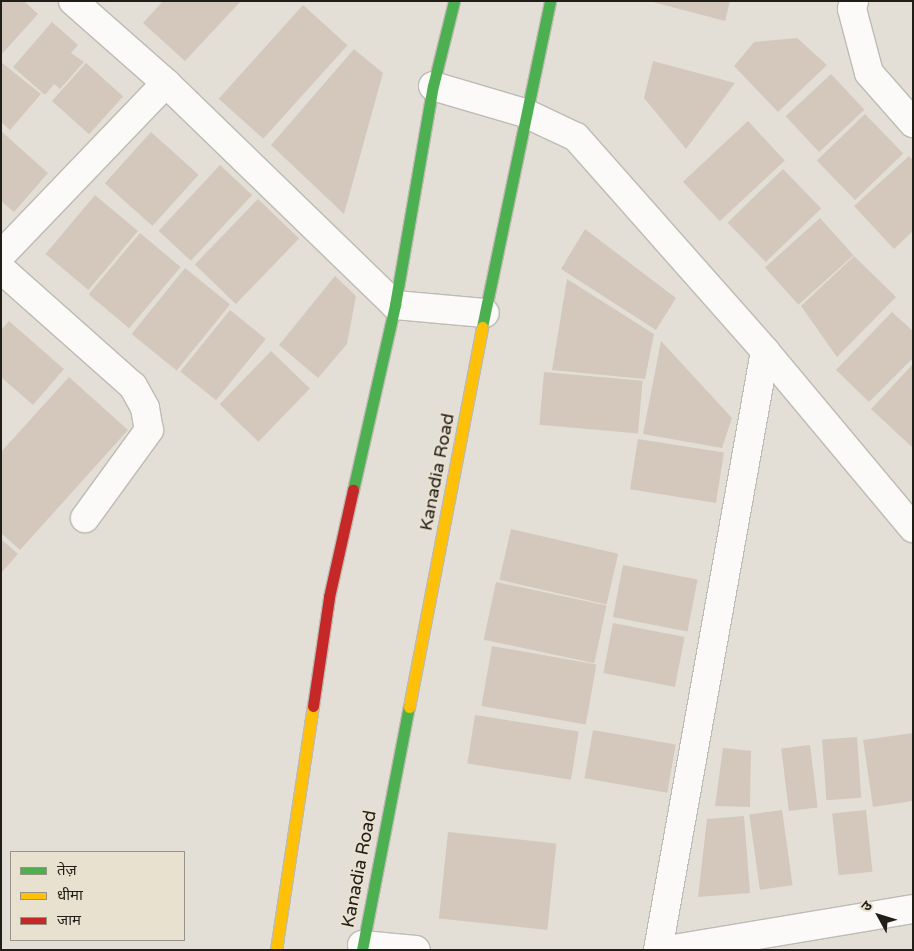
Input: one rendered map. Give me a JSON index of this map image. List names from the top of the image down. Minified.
{"streets":{"main road":["Kanadia Road"]},"legend":["तेज़","धीमा","जाम"],"north":"top left"}
